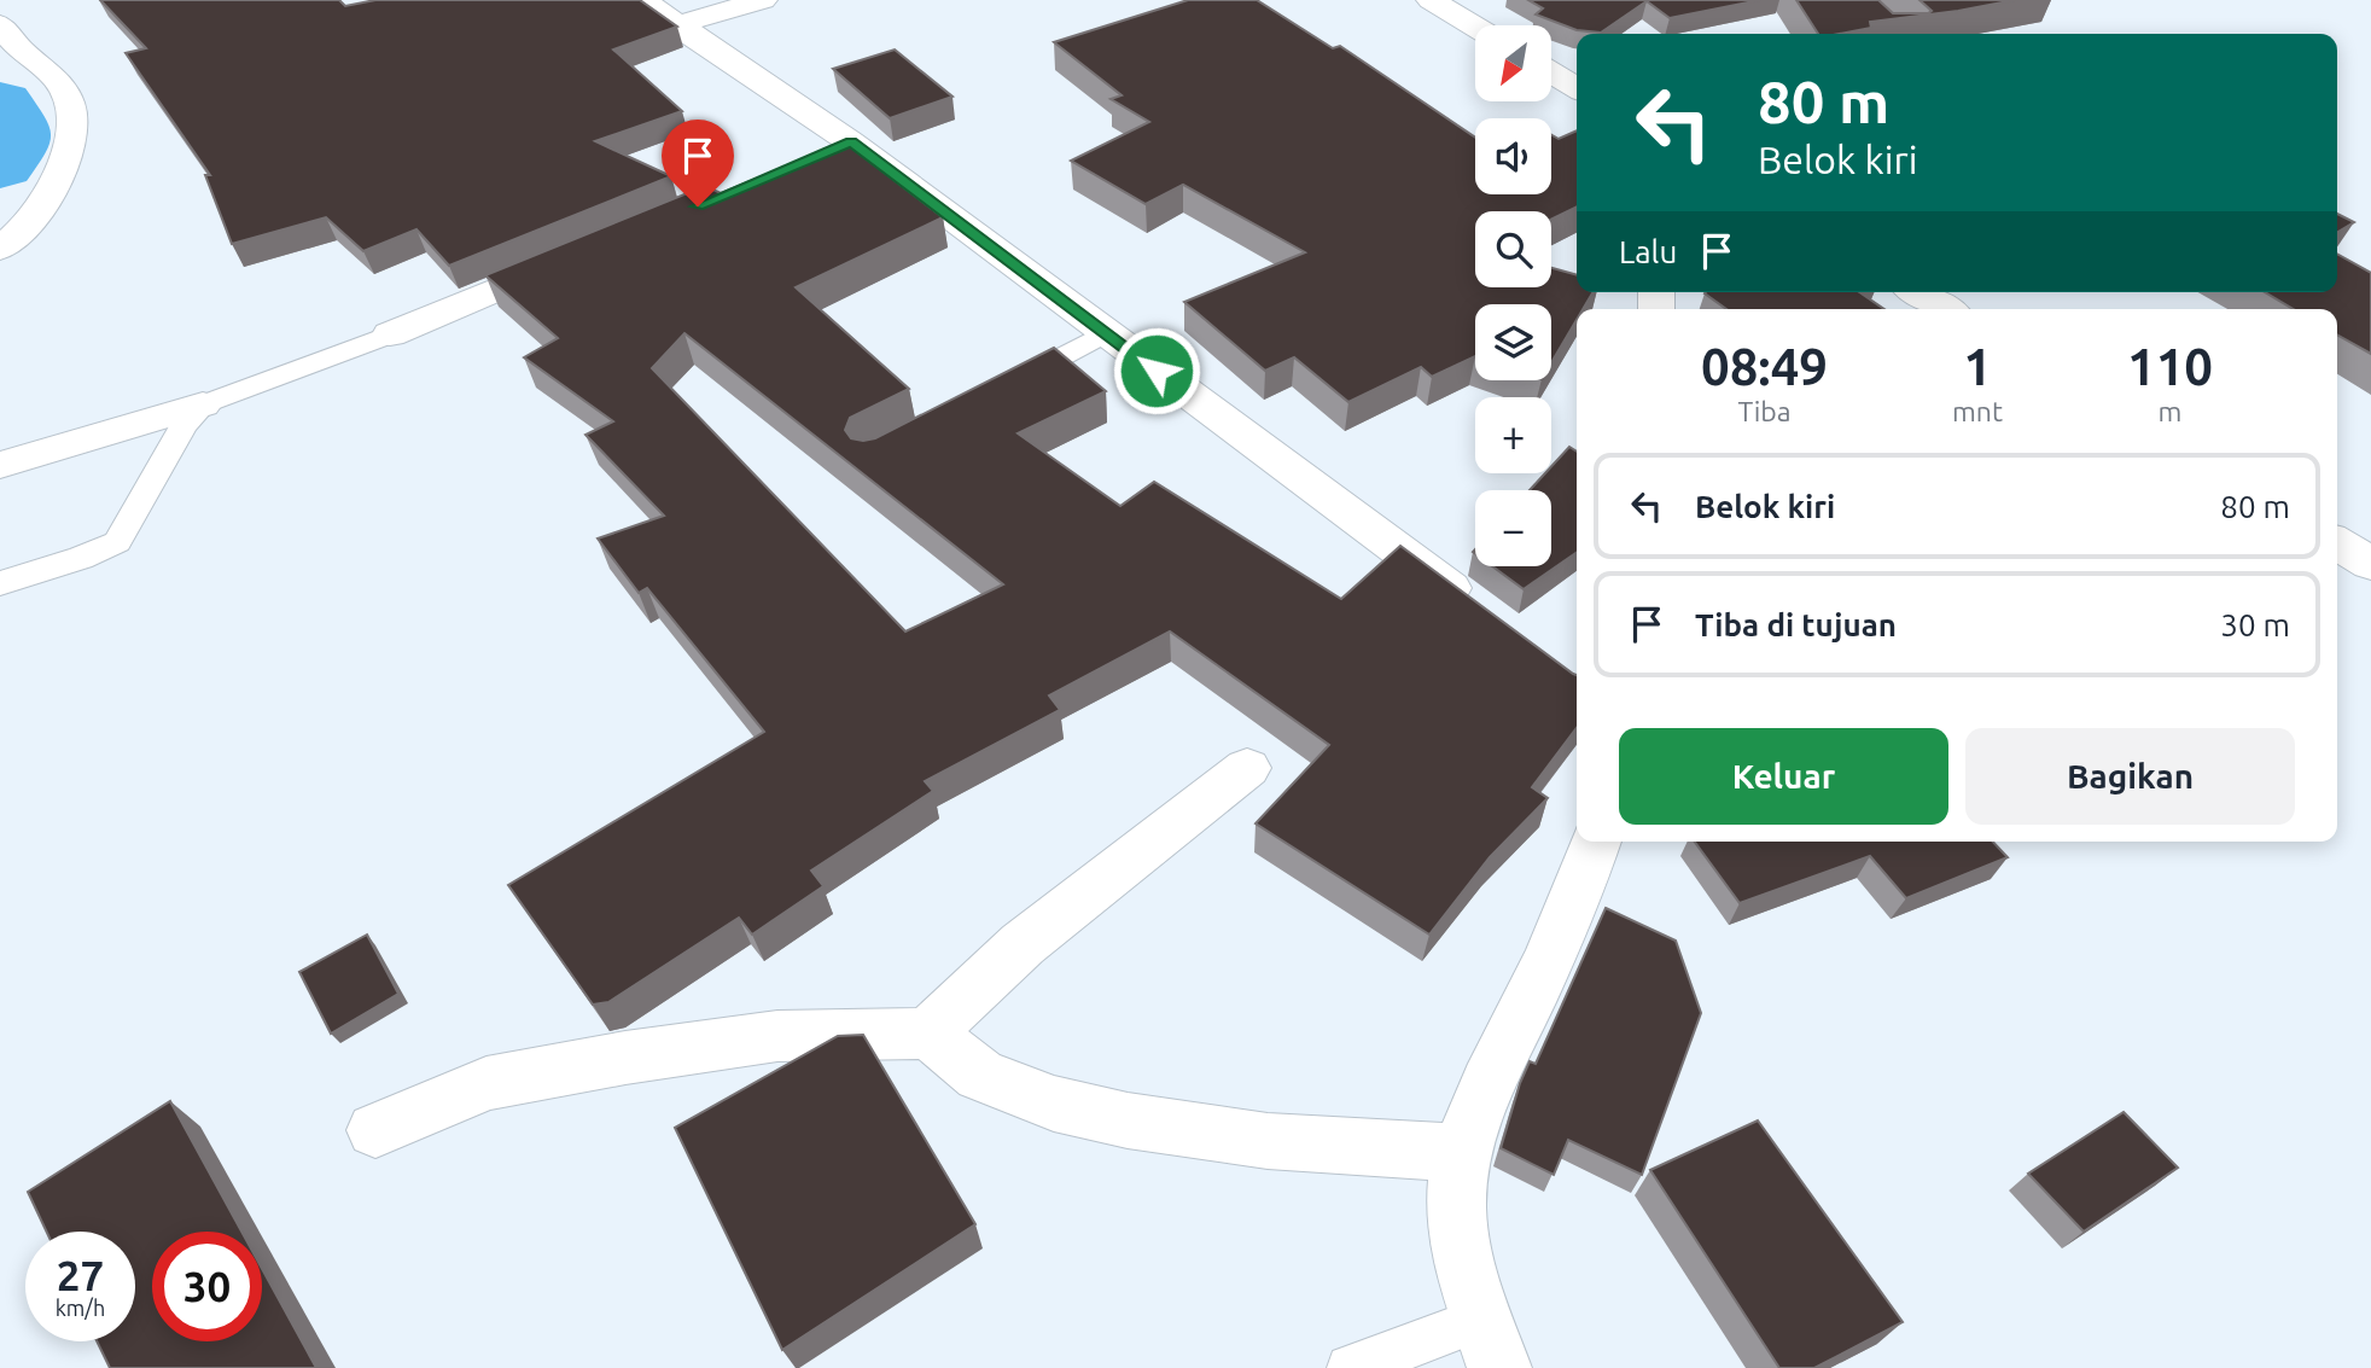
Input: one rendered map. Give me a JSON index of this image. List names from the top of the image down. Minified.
{"north":"bottom left","page":{"map_buttons":["+","−"],"turn":["80 m","Belok kiri"],"then":"Lalu","eta":["08:49","Tiba","1","mnt","110","m"],"list":[{"name":"Belok kiri","value":"80 m"},{"name":"Tiba di tujuan","value":"30 m"}],"buttons":["Keluar","Bagikan"],"speed":"27 km/h","limit":"30"}}
